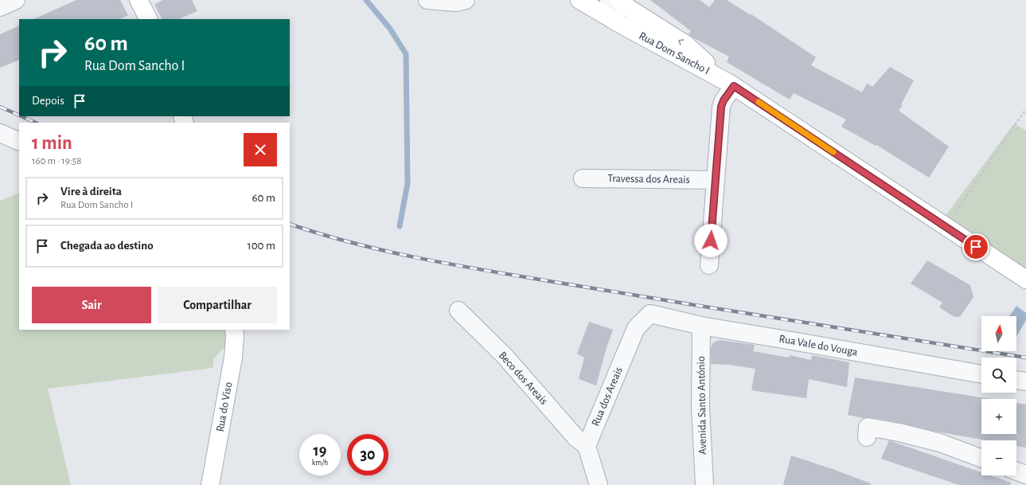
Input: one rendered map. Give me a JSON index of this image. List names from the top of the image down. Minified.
{"streets":{"main road":["Rua Dom Sancho I","Rua do Viso"],"street":["Travessa dos Areais","Rua Vale do Vouga","Beco dos Areais","Rua dos Areais","Avenida Santo António"]},"crossings":[["Rua Vale do Vouga","Rua dos Areais"],["Rua Vale do Vouga","Avenida Santo António"],["Beco dos Areais","Rua dos Areais"]],"north":"top","page":{"turn":["60 m","Rua Dom Sancho I"],"then":"Depois","heading":["1 min","160 m · 19:58"],"list":[{"name":"Vire à direita","note":"Rua Dom Sancho I","value":"60 m"},{"name":"Chegada ao destino","value":"100 m"}],"buttons":["Sair","Compartilhar"],"map_buttons":["+","−"],"speed":"19 km/h","limit":"30"}}
